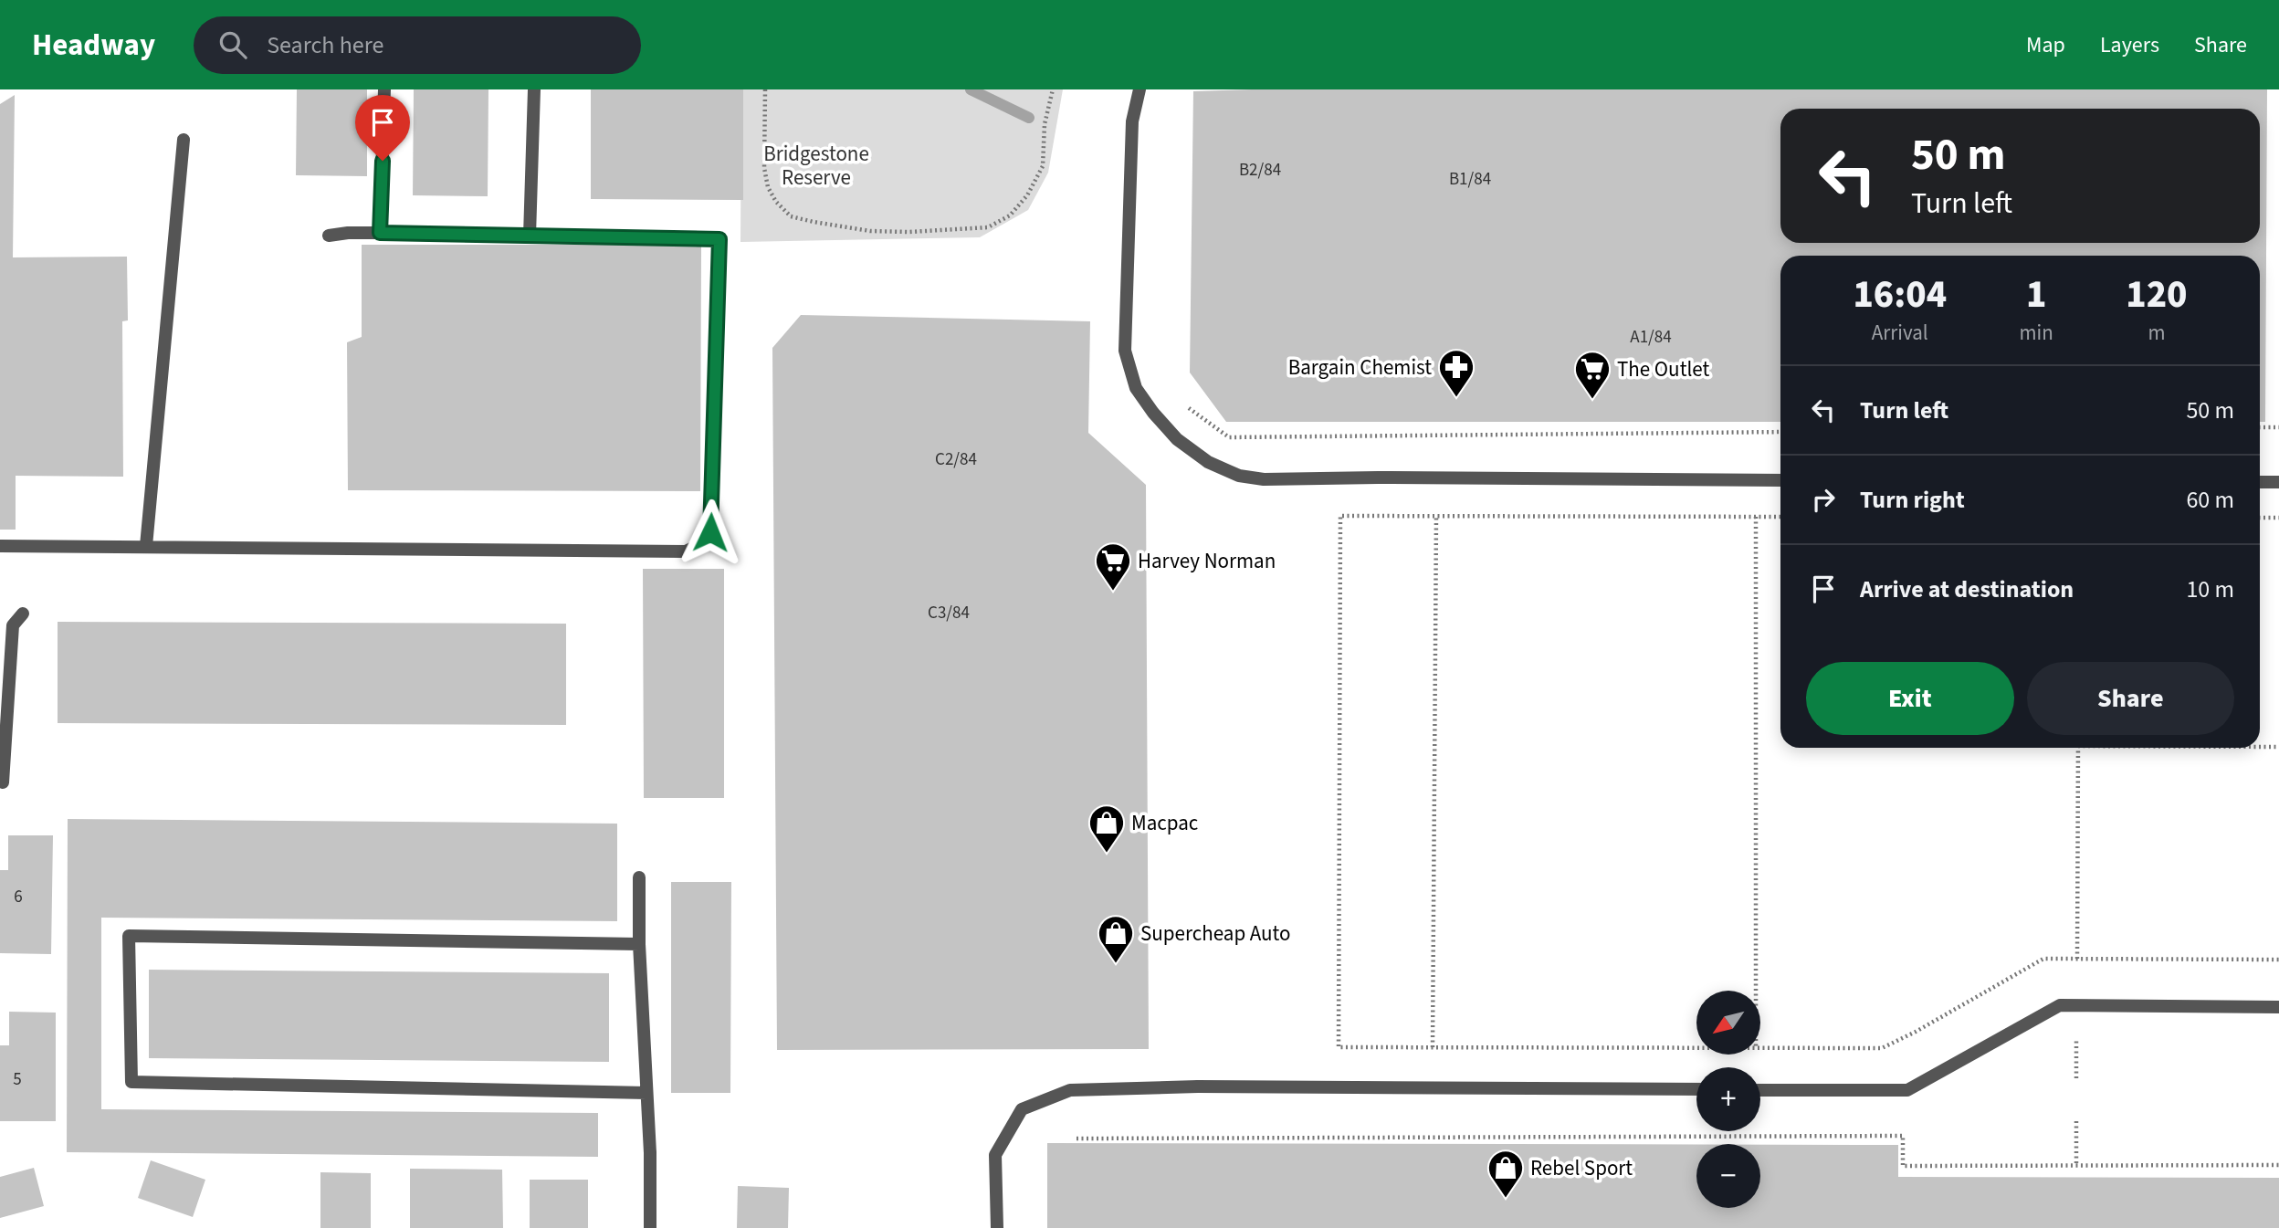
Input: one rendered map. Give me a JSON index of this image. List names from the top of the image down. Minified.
{"parks":["Bridgestone Reserve"],"places":{"pharmacy":["Bargain Chemist"],"supermarket":["The Outlet","Harvey Norman"],"shop":["Macpac","Supercheap Auto","Rebel Sport"]},"house_numbers":["B2/84","B1/84","A1/84","C2/84","C3/84","6","5"],"north":"bottom left","page":{"header":"Headway","search":"Search here","nav":["Map","Layers","Share"],"turn":["50 m","Turn left"],"eta":["16:04","Arrival","1","min","120","m"],"list":[{"name":"Turn left","value":"50 m"},{"name":"Turn right","value":"60 m"},{"name":"Arrive at destination","value":"10 m"}],"buttons":["Exit","Share"],"map_buttons":["+","−"]}}
